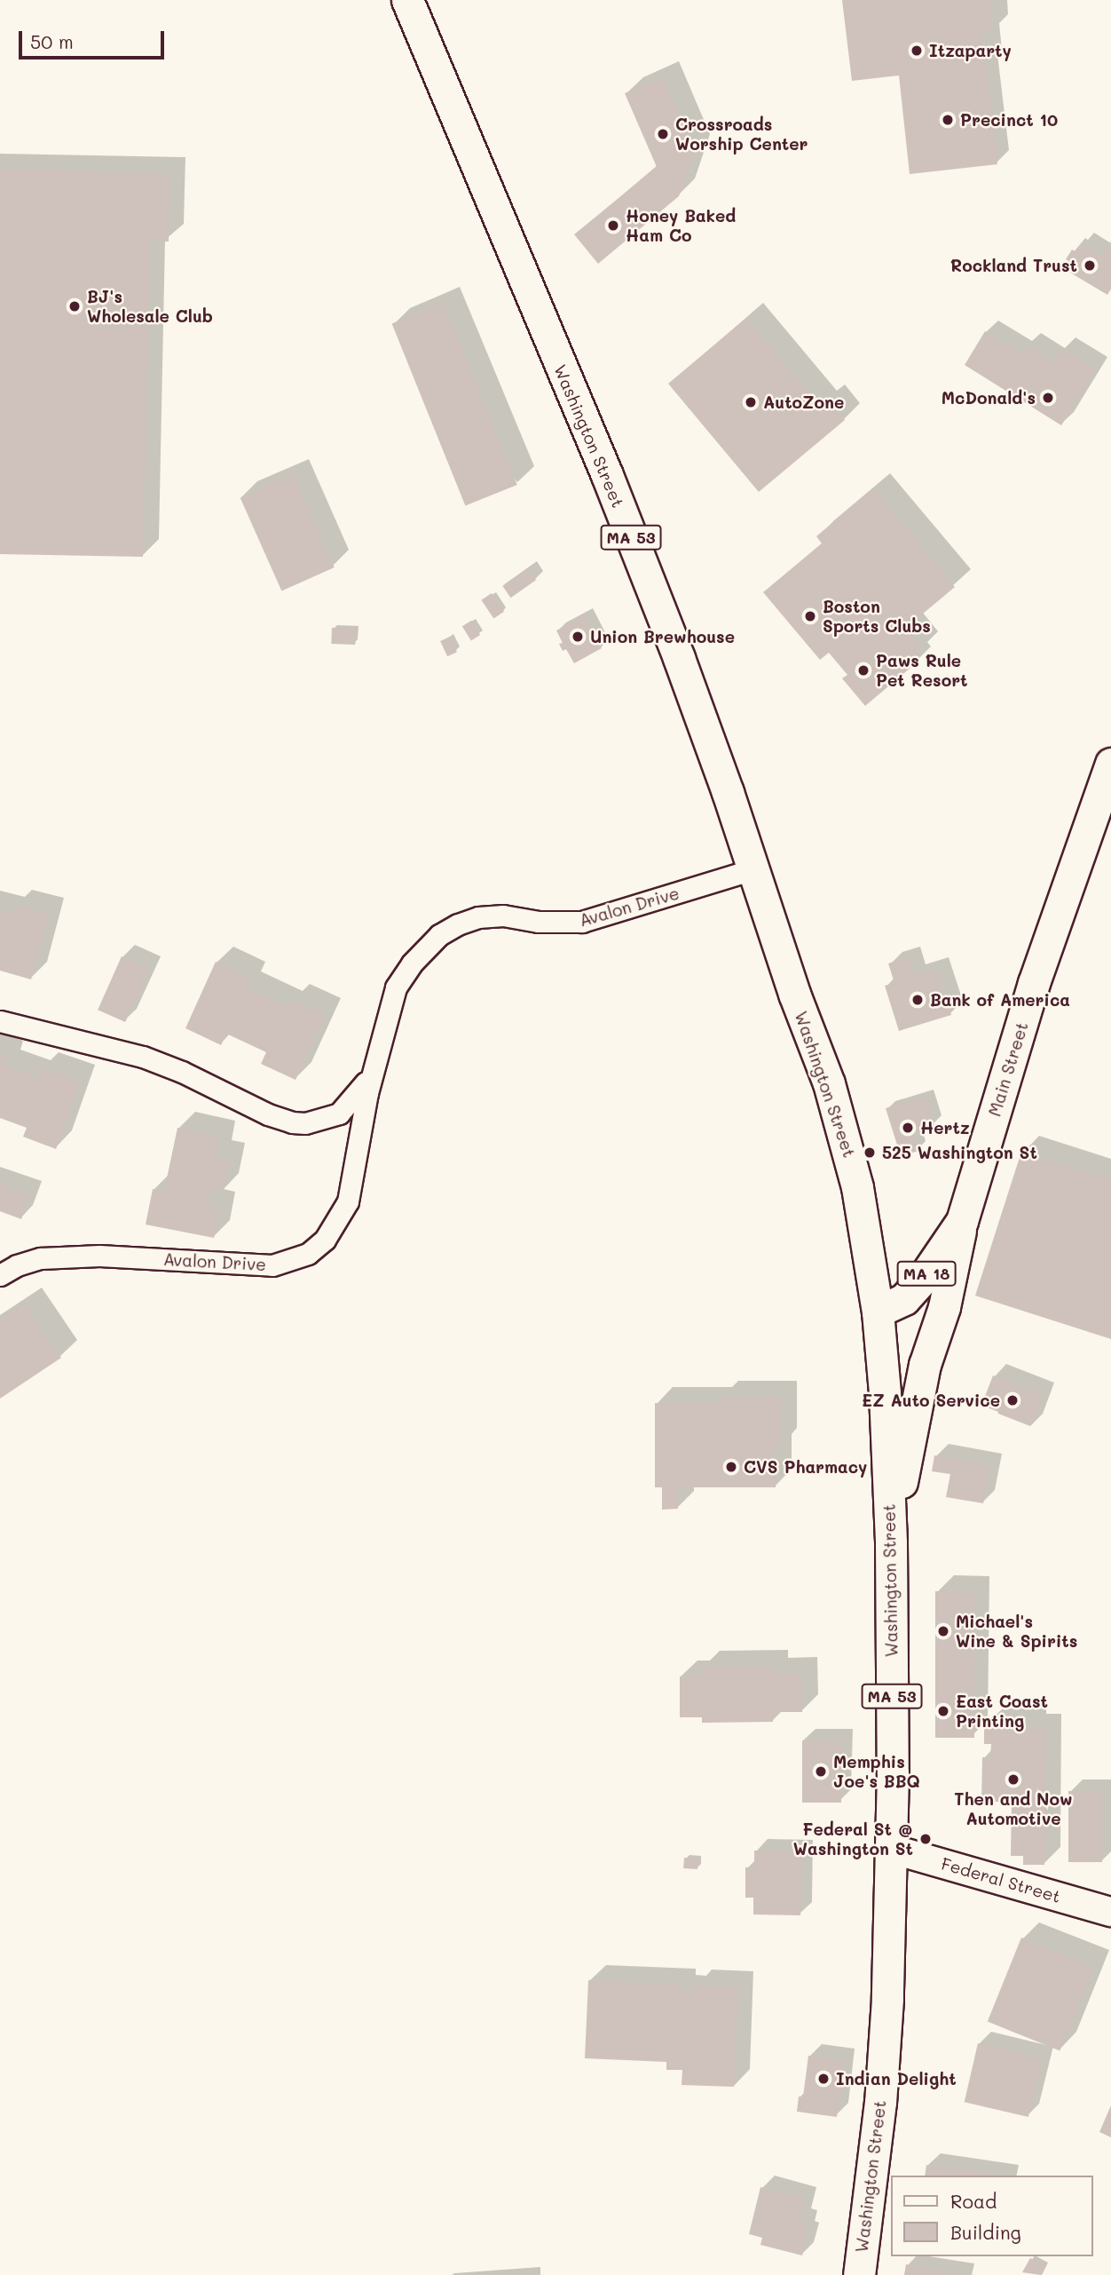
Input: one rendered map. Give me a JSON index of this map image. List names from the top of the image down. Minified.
{"streets":{"main road":["Washington Street","MA 53","Main Street","MA 18"],"street":["Avalon Drive","Federal Street"]},"crossings":[["Washington Street","Avalon Drive"],["Washington Street","Main Street"],["Washington Street","MA 18"],["Washington Street","Federal Street"],["Main Street","MA 18"]],"places":["Itzaparty","Precinct 10","Crossroads Worship Center","Honey Baked Ham Co","Rockland Trust","BJ's Wholesale Club","McDonald's","AutoZone","Boston Sports Clubs","Union Brewhouse","Paws Rule Pet Resort","Bank of America","Hertz","525 Washington St","EZ Auto Service","CVS Pharmacy","Michael's Wine & Spirits","East Coast Printing","Memphis Joe's BBQ","Then and Now Automotive","Federal St @ Washington St","Indian Delight"],"legend":["Road","Building"],"scale_bar":"50 m"}
